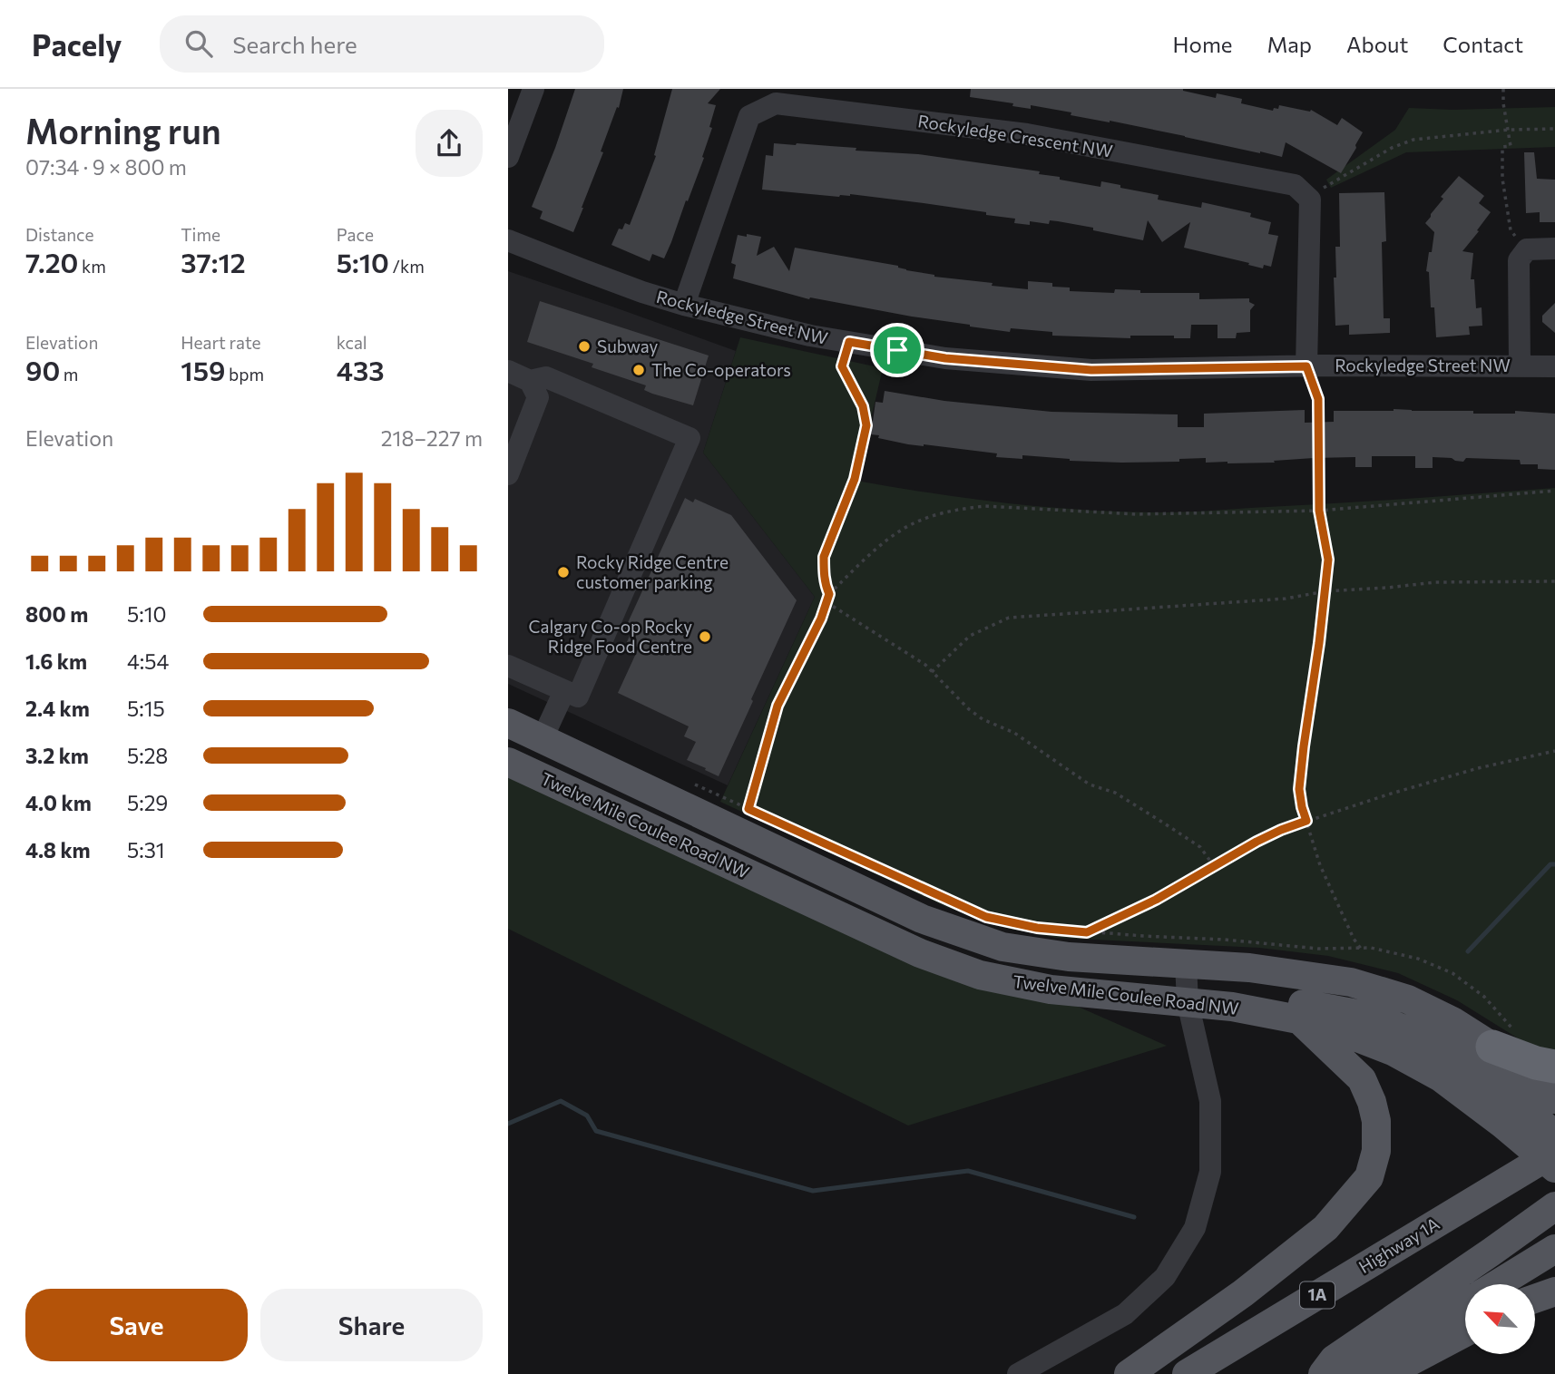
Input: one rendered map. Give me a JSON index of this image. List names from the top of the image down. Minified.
{"streets":{"main road":["Twelve Mile Coulee Road NW","Highway 1A","1A"],"street":["Rockyledge Crescent NW","Rockyledge Street NW"]},"crossings":[["Rockyledge Crescent NW","Rockyledge Street NW"],["Twelve Mile Coulee Road NW","Highway 1A"]],"places":["Subway","The Co-operators","Rocky Ridge Centre customer parking","Calgary Co-op Rocky Ridge Food Centre"],"north":"top left","page":{"header":"Pacely","search":"Search here","nav":["Home","Map","About","Contact"],"heading":["Morning run","07:34 · 9 × 800 m"],"stats":[["Distance","7.20 km"],["Time","37:12"],["Pace","5:10 /km"],["Elevation","90 m"],["Heart rate","159 bpm"],["kcal","433"]],"chart":["Elevation","218–227 m"],"list":[{"name":"800 m","note":"5:10"},{"name":"1.6 km","note":"4:54"},{"name":"2.4 km","note":"5:15"},{"name":"3.2 km","note":"5:28"},{"name":"4.0 km","note":"5:29"},{"name":"4.8 km","note":"5:31"}],"buttons":["Save","Share"]}}
